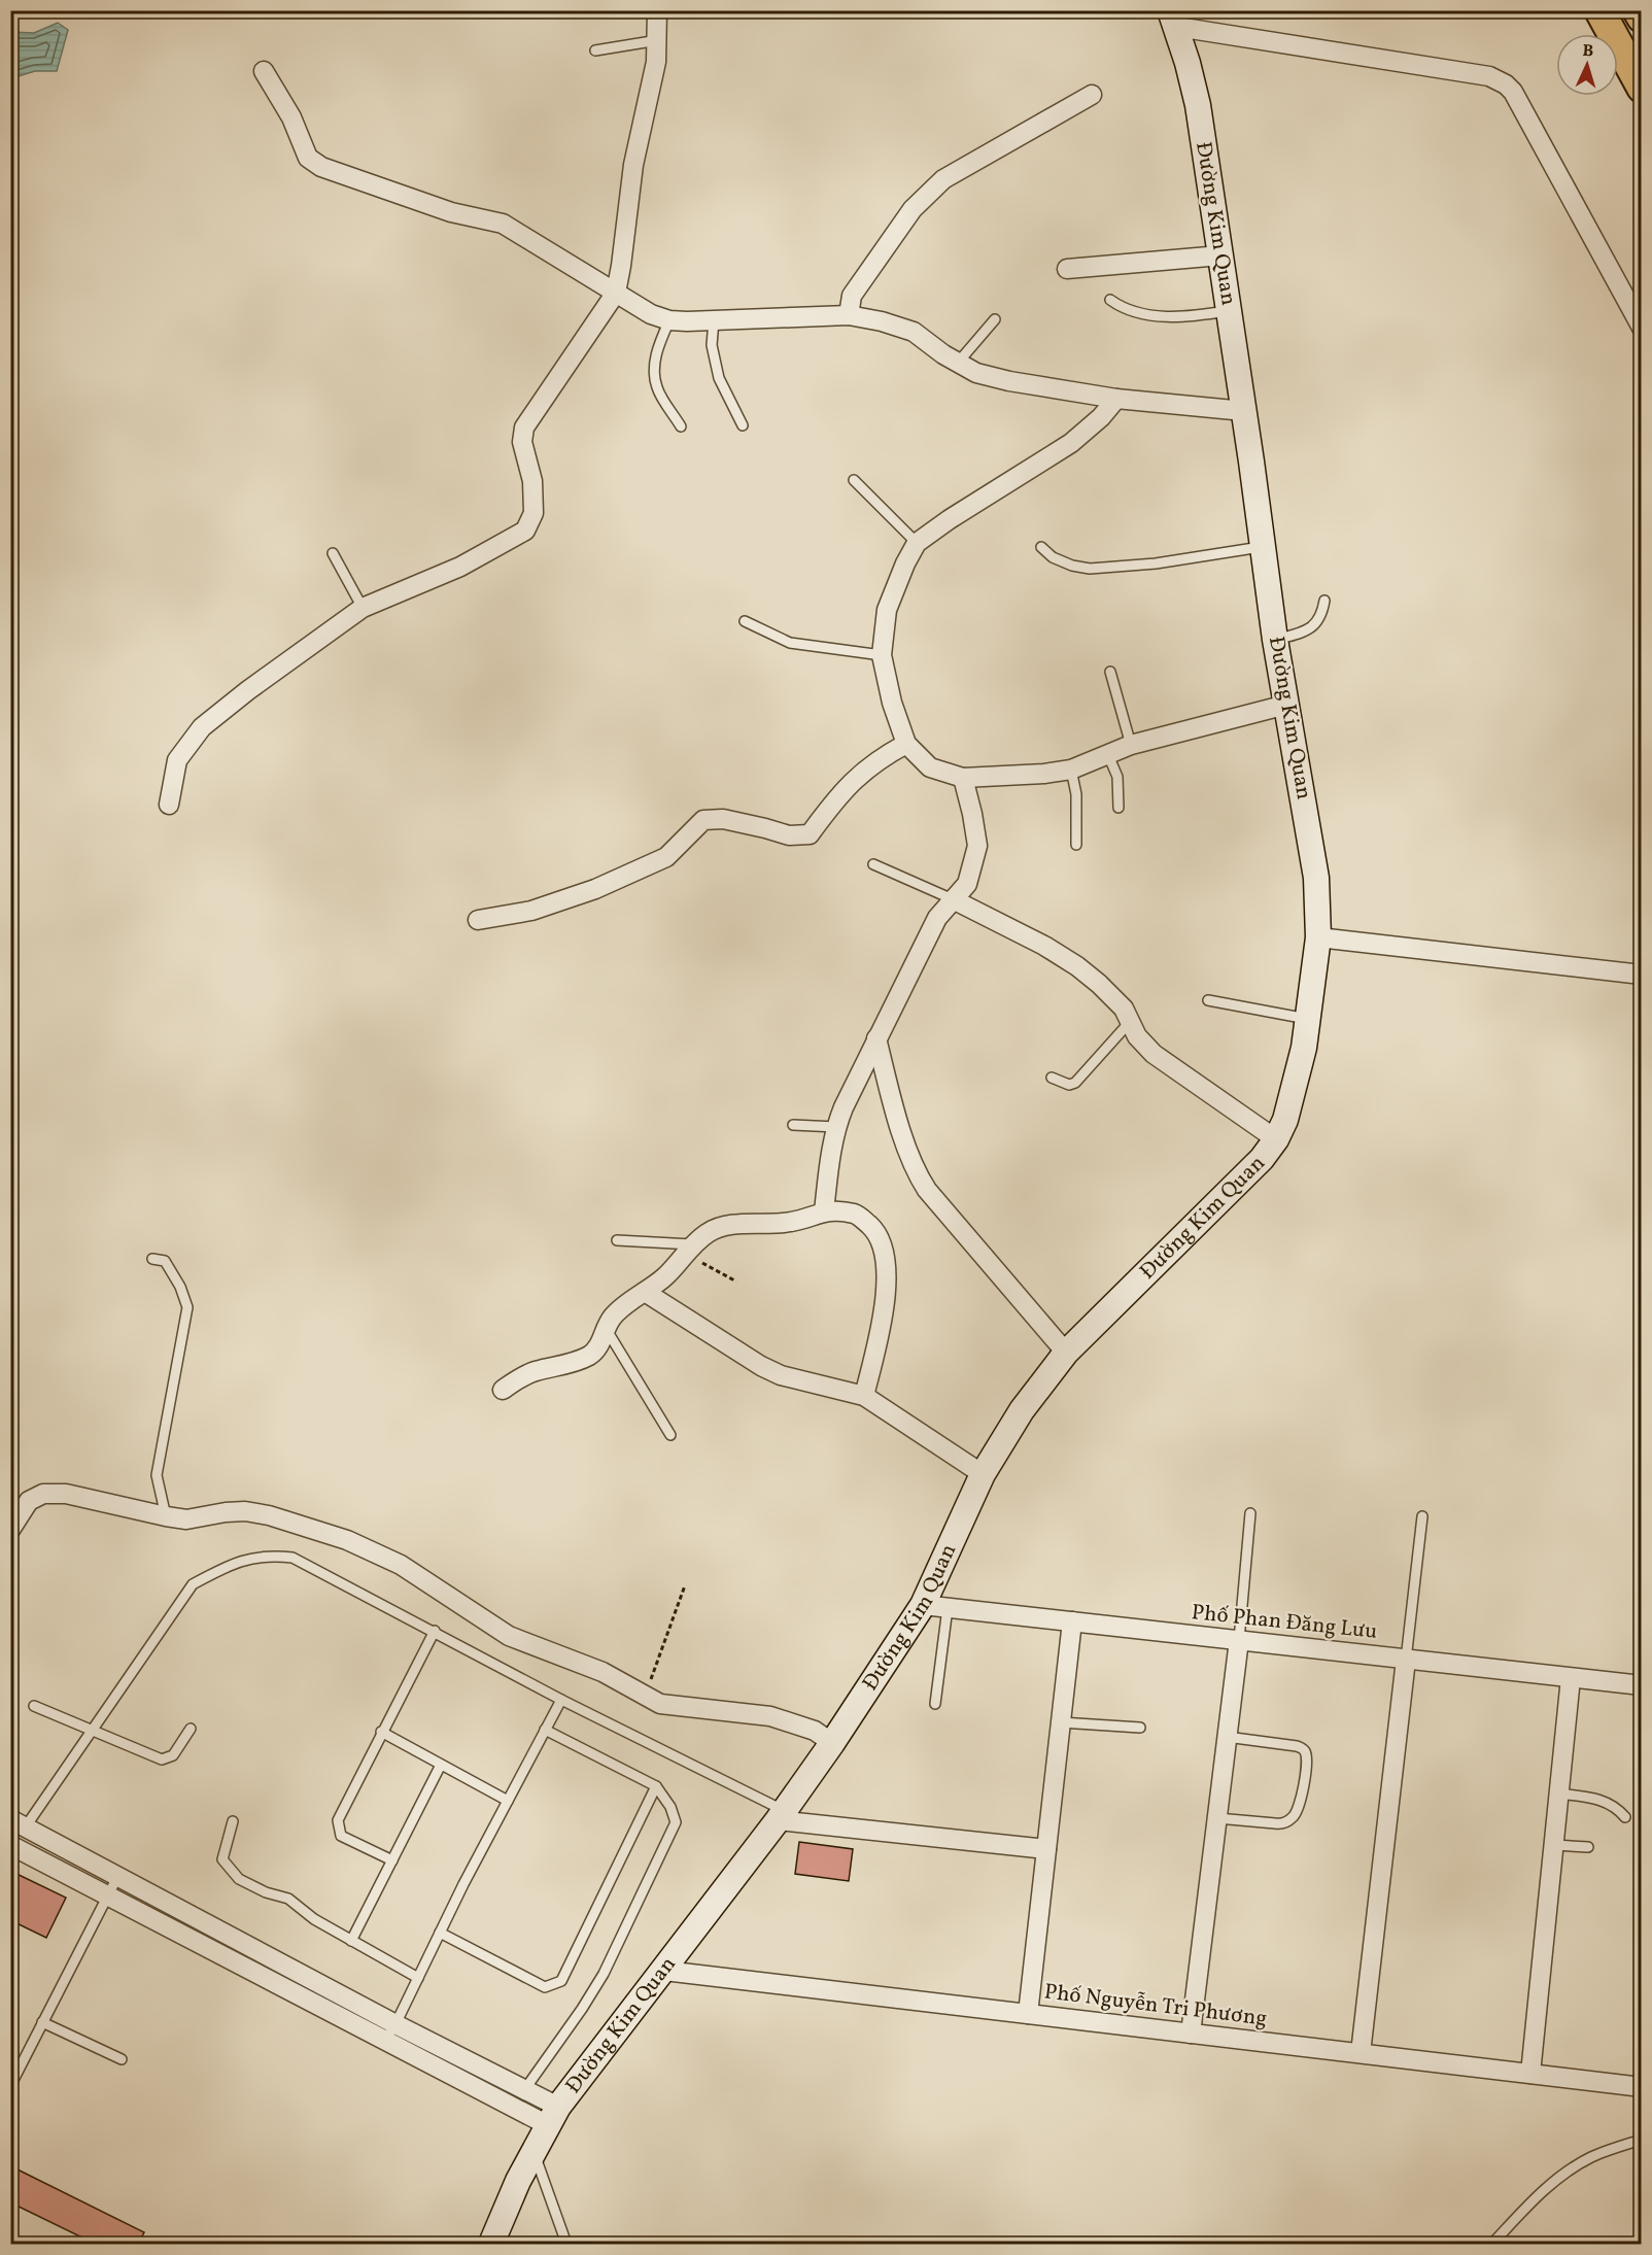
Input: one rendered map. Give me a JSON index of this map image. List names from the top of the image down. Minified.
{"streets":{"main road":["Đường Kim Quan"],"street":["Phố Phan Đăng Lưu","Phố Nguyễn Tri Phương"]},"crossings":[["Đường Kim Quan","Phố Phan Đăng Lưu"],["Đường Kim Quan","Phố Nguyễn Tri Phương"]],"north":"top"}
